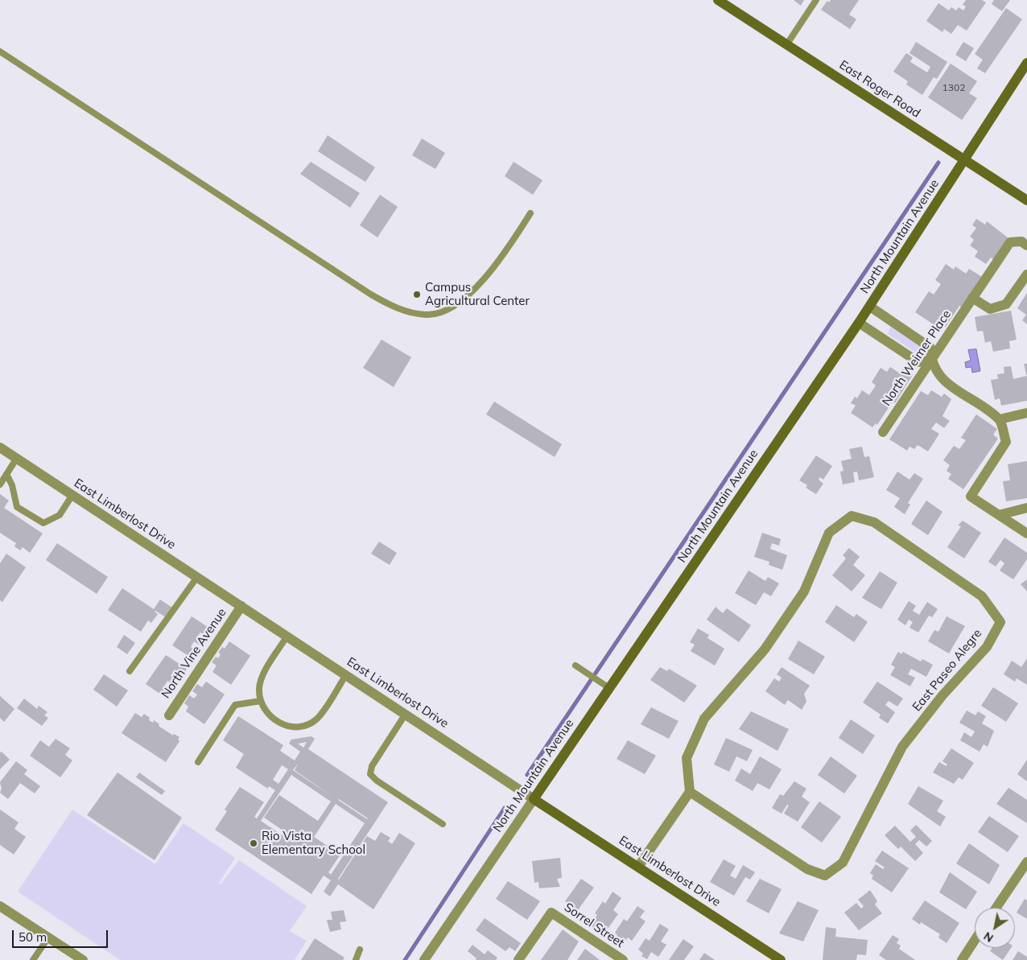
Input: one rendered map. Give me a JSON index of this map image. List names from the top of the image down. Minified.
{"streets":{"street":["East Roger Road","North Mountain Avenue","North Weimer Place","East Limberlost Drive","North Vine Avenue","East Paseo Alegre","Sorrel Street"]},"crossings":[["East Roger Road","North Mountain Avenue"],["North Mountain Avenue","East Limberlost Drive"],["East Limberlost Drive","North Vine Avenue"]],"places":["Campus Agricultural Center","Rio Vista Elementary School"],"house_numbers":["1302"],"scale_bar":"50 m","north":"bottom left"}
